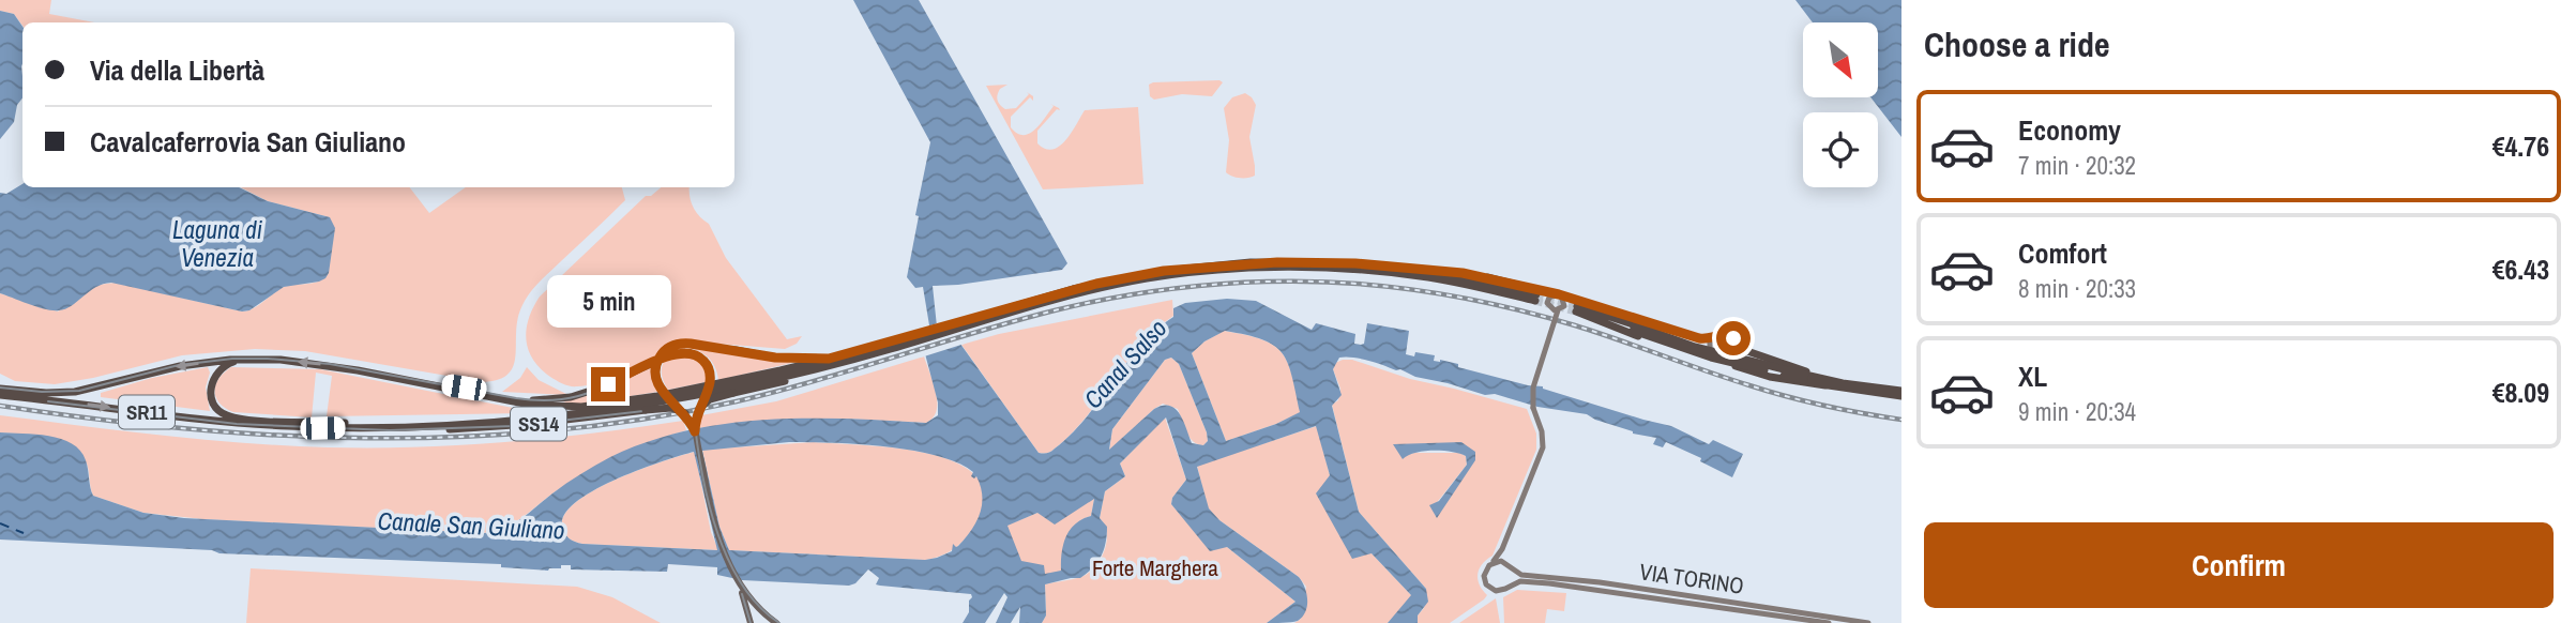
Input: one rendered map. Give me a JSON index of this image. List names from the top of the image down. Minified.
{"streets":{"highway":["SR11","SS14"],"street":["VIA TORINO"]},"crossings":[["SR11","SS14"]],"water":["Laguna di Venezia","Canal Salso","Canale San Giuliano"],"parks":["Forte Marghera"],"north":"bottom right","page":{"heading":"Choose a ride","banner":["Via della Libertà","Cavalcaferrovia San Giuliano"],"list":[{"name":"Economy","note":"7 min · 20:32","value":"€4.76"},{"name":"Comfort","note":"8 min · 20:33","value":"€6.43"},{"name":"XL","note":"9 min · 20:34","value":"€8.09"}],"bubble":"5 min","buttons":"Confirm"}}
